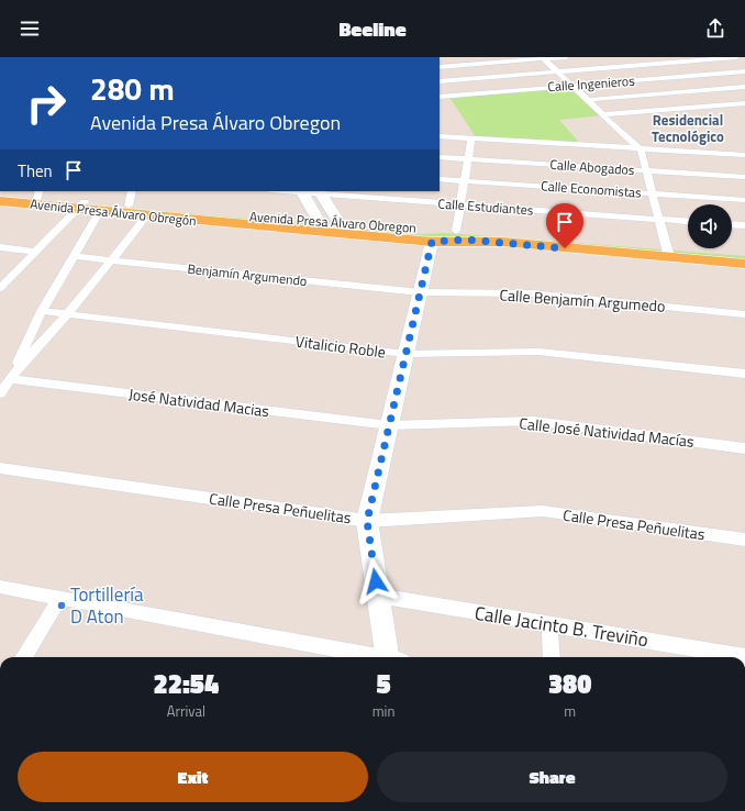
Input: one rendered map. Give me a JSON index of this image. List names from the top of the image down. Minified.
{"streets":{"main road":["Avenida Presa Álvaro Obregón","Avenida Presa Álvaro Obregon"],"street":["Calle Ingenieros","Calle Abogados","Calle Economistas","Calle Estudiantes","Benjamín Argumendo","Calle Benjamín Argumedo","Vitalicio Roble","José Natividad Macias","Calle José Natividad Macías","Calle Presa Peñuelitas","Calle Jacinto B. Treviño"]},"crossings":[["Avenida Presa Álvaro Obregón","Avenida Presa Álvaro Obregon"],["Benjamín Argumendo","Calle Benjamín Argumedo"],["José Natividad Macias","Calle José Natividad Macías"]],"districts":["Residencial Tecnológico"],"places":["Tortillería D Aton"],"page":{"header":"Beeline","turn":["280 m","Avenida Presa Álvaro Obregon"],"then":"Then","eta":["22:54","Arrival","5","min","380","m"],"buttons":["Exit","Share"]}}
